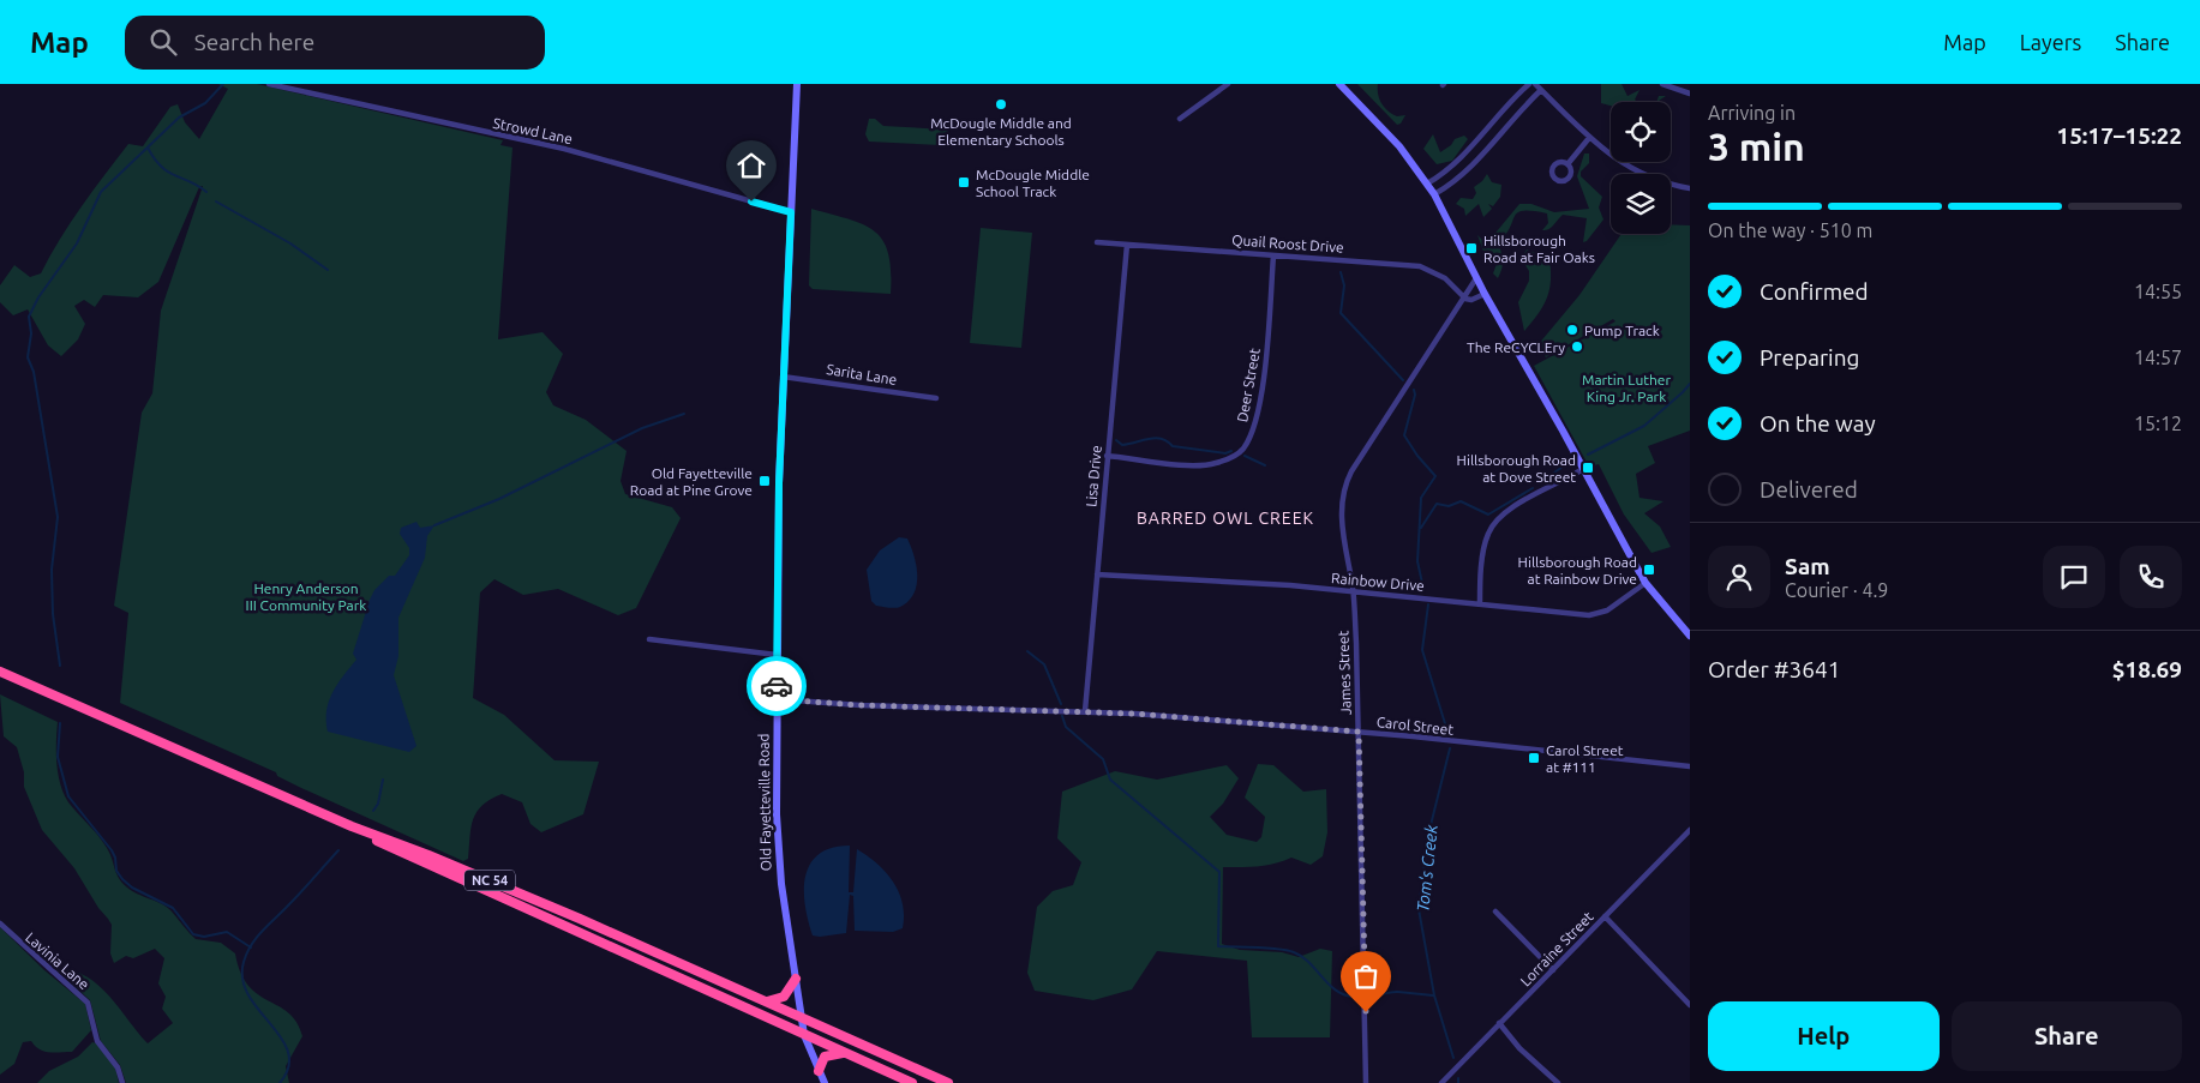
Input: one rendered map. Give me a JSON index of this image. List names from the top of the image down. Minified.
{"streets":{"highway":["NC 54"],"street":["Strowd Lane","Quail Roost Drive","Sarita Lane","Deer Street","Lisa Drive","Rainbow Drive","James Street","Carol Street","Old Fayetteville Road","Lorraine Street","Lavinia Lane"]},"crossings":[["Strowd Lane","Old Fayetteville Road"],["Quail Roost Drive","Deer Street"],["Quail Roost Drive","Lisa Drive"],["Quail Roost Drive","James Street"],["Sarita Lane","Old Fayetteville Road"],["Deer Street","Lisa Drive"],["Lisa Drive","Rainbow Drive"],["Lisa Drive","Carol Street"],["Rainbow Drive","James Street"],["James Street","Carol Street"],["Carol Street","Old Fayetteville Road"],["Old Fayetteville Road","NC 54"]],"districts":["BARRED OWL CREEK"],"water":["Tom's Creek"],"parks":["Martin Luther King Jr. Park","Henry Anderson III Community Park"],"places":{"other":["McDougle Middle and Elementary Schools","Pump Track","The ReCYCLEry"],"transit":["McDougle Middle School Track","Hillsborough Road at Fair Oaks","Hillsborough Road at Dove Street","Old Fayetteville Road at Pine Grove","Hillsborough Road at Rainbow Drive","Carol Street at #111"]},"page":{"header":"Map","search":"Search here","nav":["Map","Layers","Share"],"heading":["3 min","Arriving in","15:17–15:22"],"panel":["Sam","Courier · 4.9","Order #3641","$18.69"],"bar":"On the way · 510 m","list":[["Confirmed","14:55"],["Preparing","14:57"],["On the way","15:12"],"Delivered"],"buttons":["Help","Share"]}}
